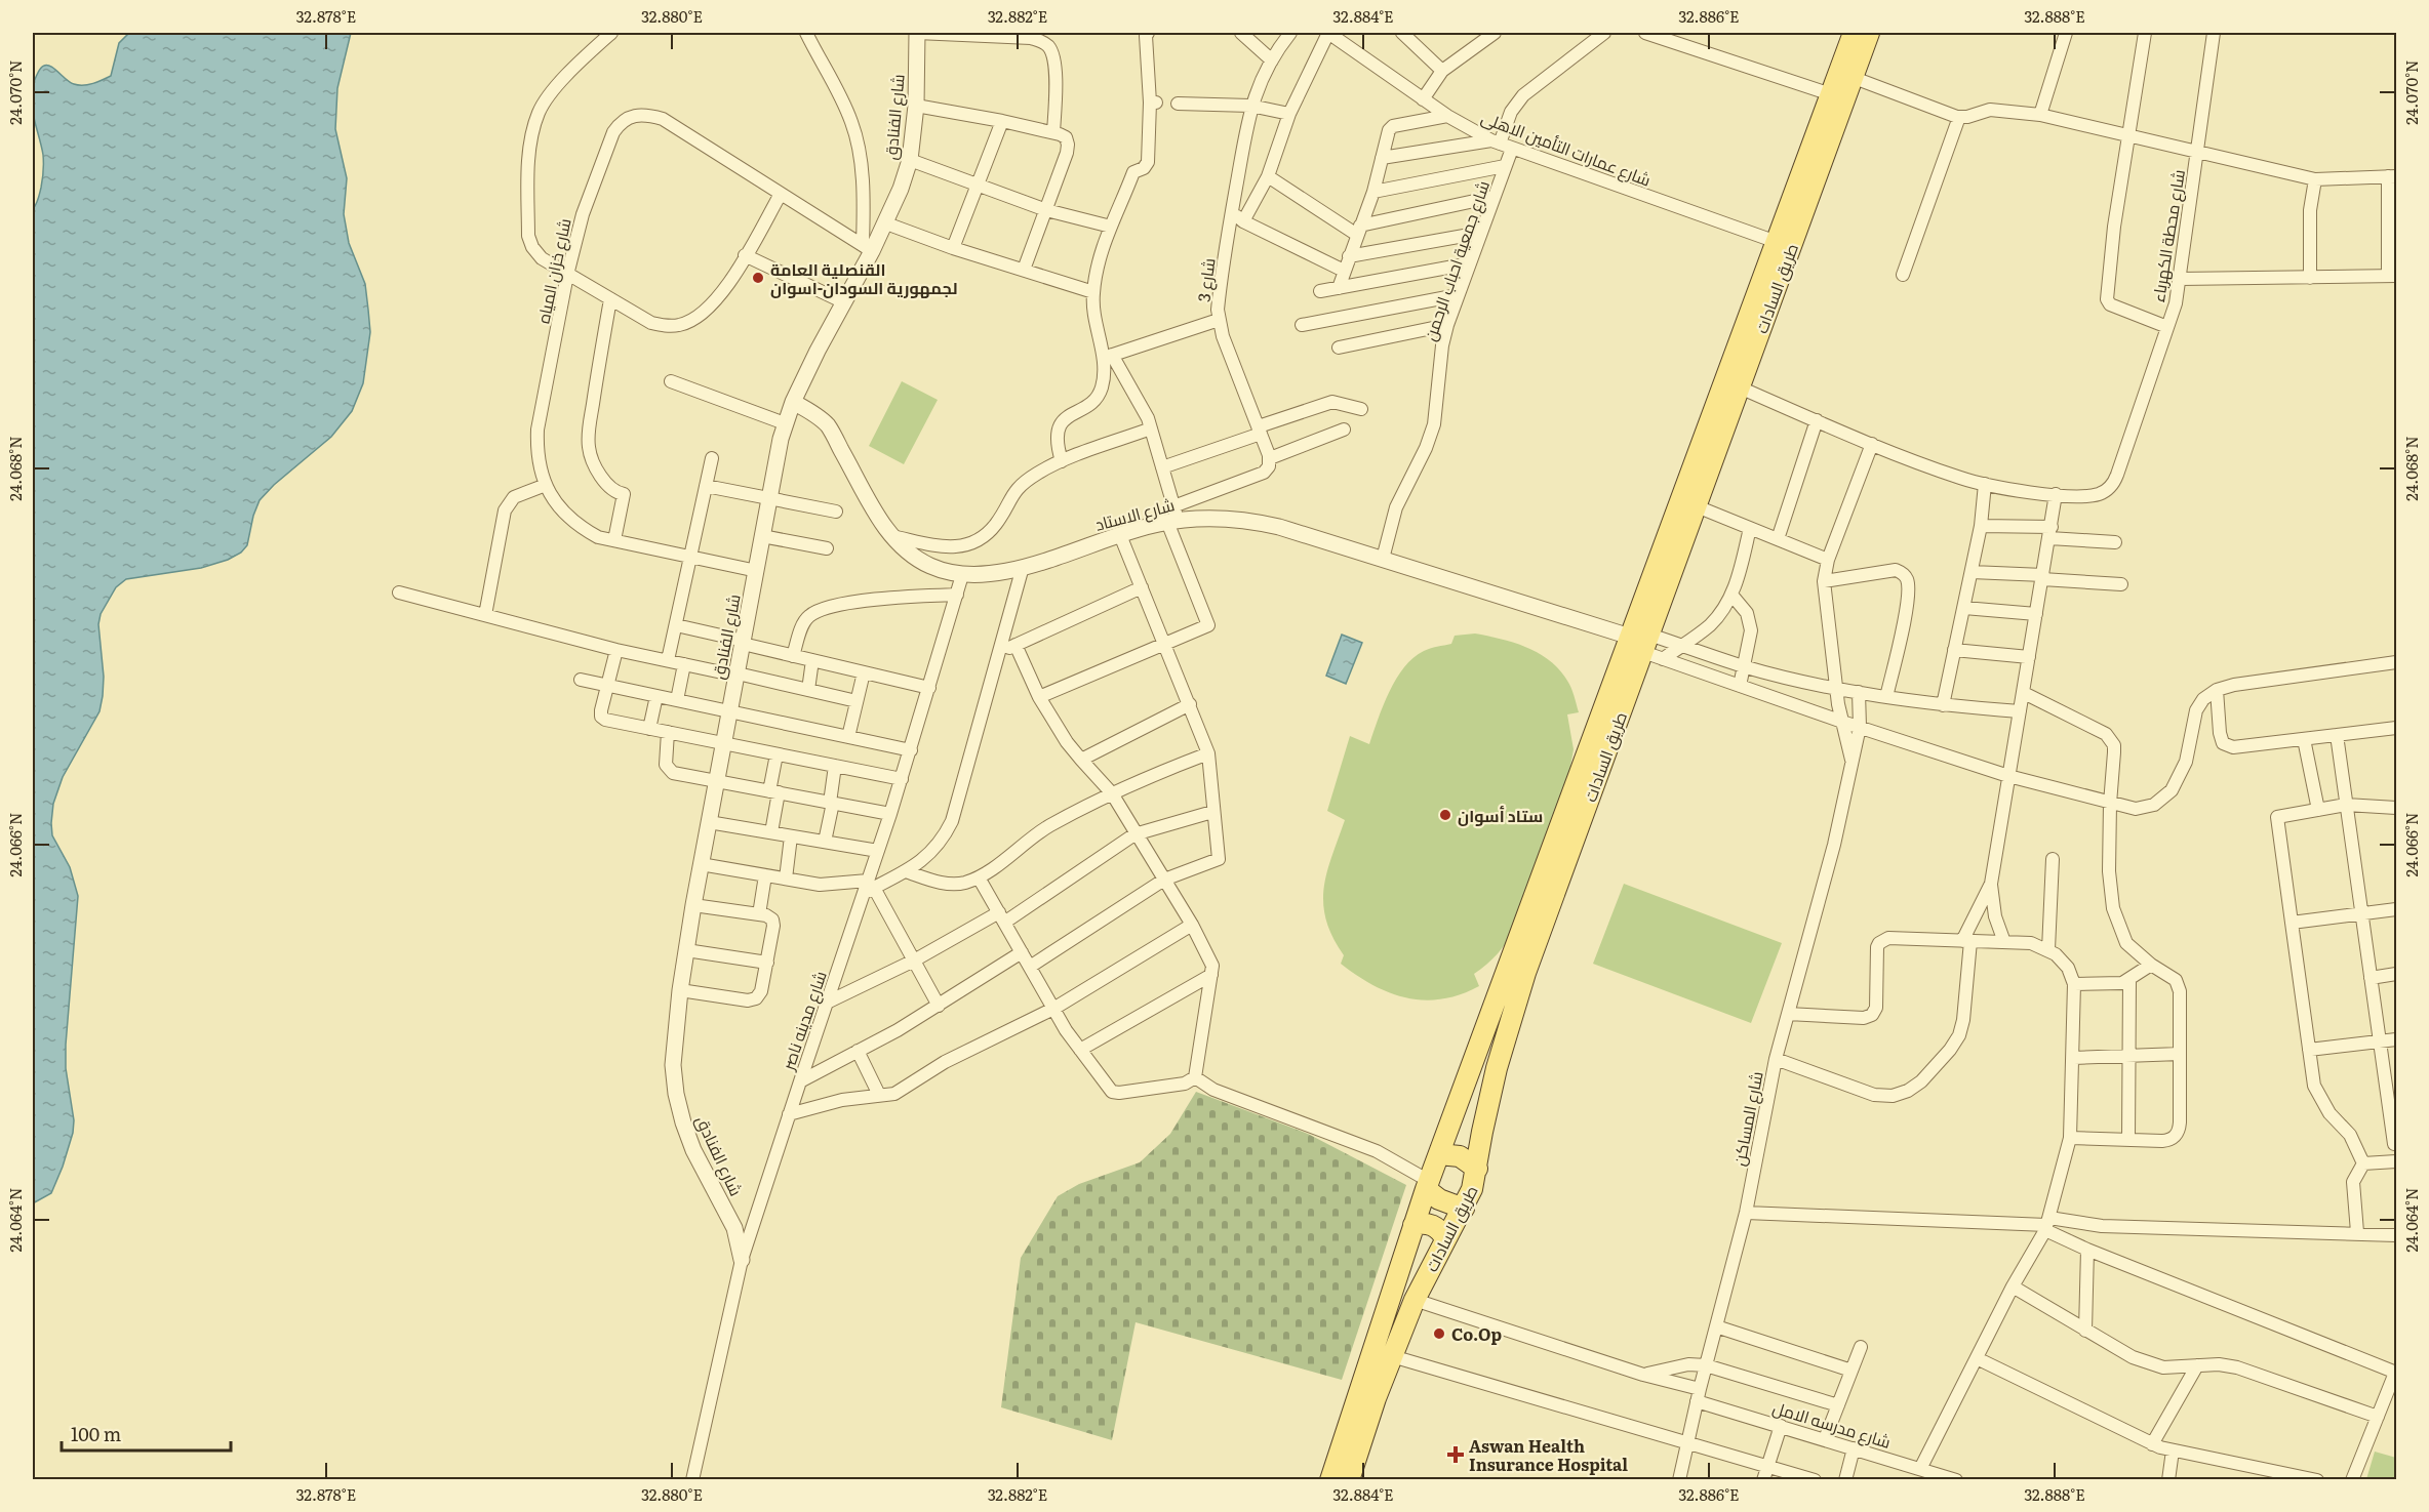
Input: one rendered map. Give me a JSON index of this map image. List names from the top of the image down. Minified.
{"streets":{"main road":["طريق السادات"],"street":["شارع الفنادق","شارع عمارات التأمين الاهلى","شارع محطة الكهرباء","شارع جمعية احباب الرحمن","شارع خزان المياه","شارع 3","شارع الاستاد","شارع مدينه ناصر","شارع المساكن","شارع مدرسه الامل"]},"crossings":[["شارع الفنادق","شارع خزان المياه"],["شارع الفنادق","شارع الاستاد"],["شارع الفنادق","شارع مدينه ناصر"],["شارع عمارات التأمين الاهلى","شارع جمعية احباب الرحمن"],["شارع عمارات التأمين الاهلى","طريق السادات"],["شارع جمعية احباب الرحمن","شارع الاستاد"],["طريق السادات","شارع الاستاد"],["طريق السادات","شارع مدرسه الامل"],["شارع الاستاد","شارع مدينه ناصر"],["شارع المساكن","شارع مدرسه الامل"]],"places":{"other":["القنصلية العامة لجمهورية السودان-اسوان","ستاد أسوان","Co.Op"],"health":["Aswan Health Insurance Hospital"]},"scale_bar":"100 m","coordinates":["32.878°E","32.880°E","32.882°E","32.884°E","32.886°E","32.888°E","24.070°N","24.068°N","24.066°N","24.064°N"]}
